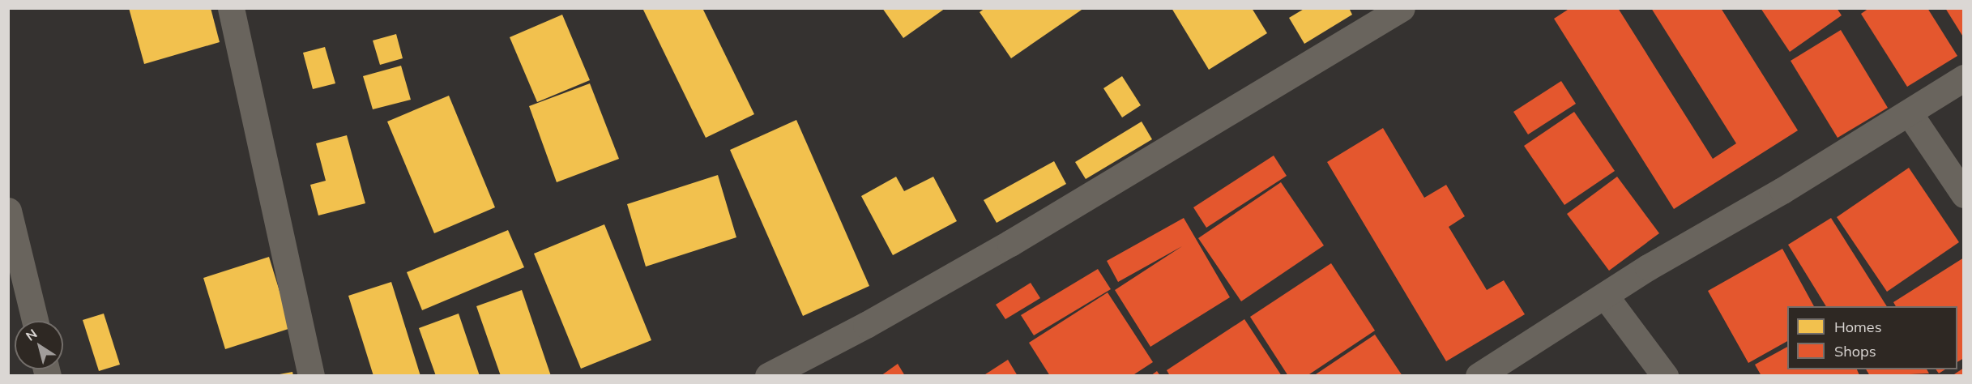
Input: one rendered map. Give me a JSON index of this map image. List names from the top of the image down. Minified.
{"legend":["Homes","Shops"],"north":"top left"}
